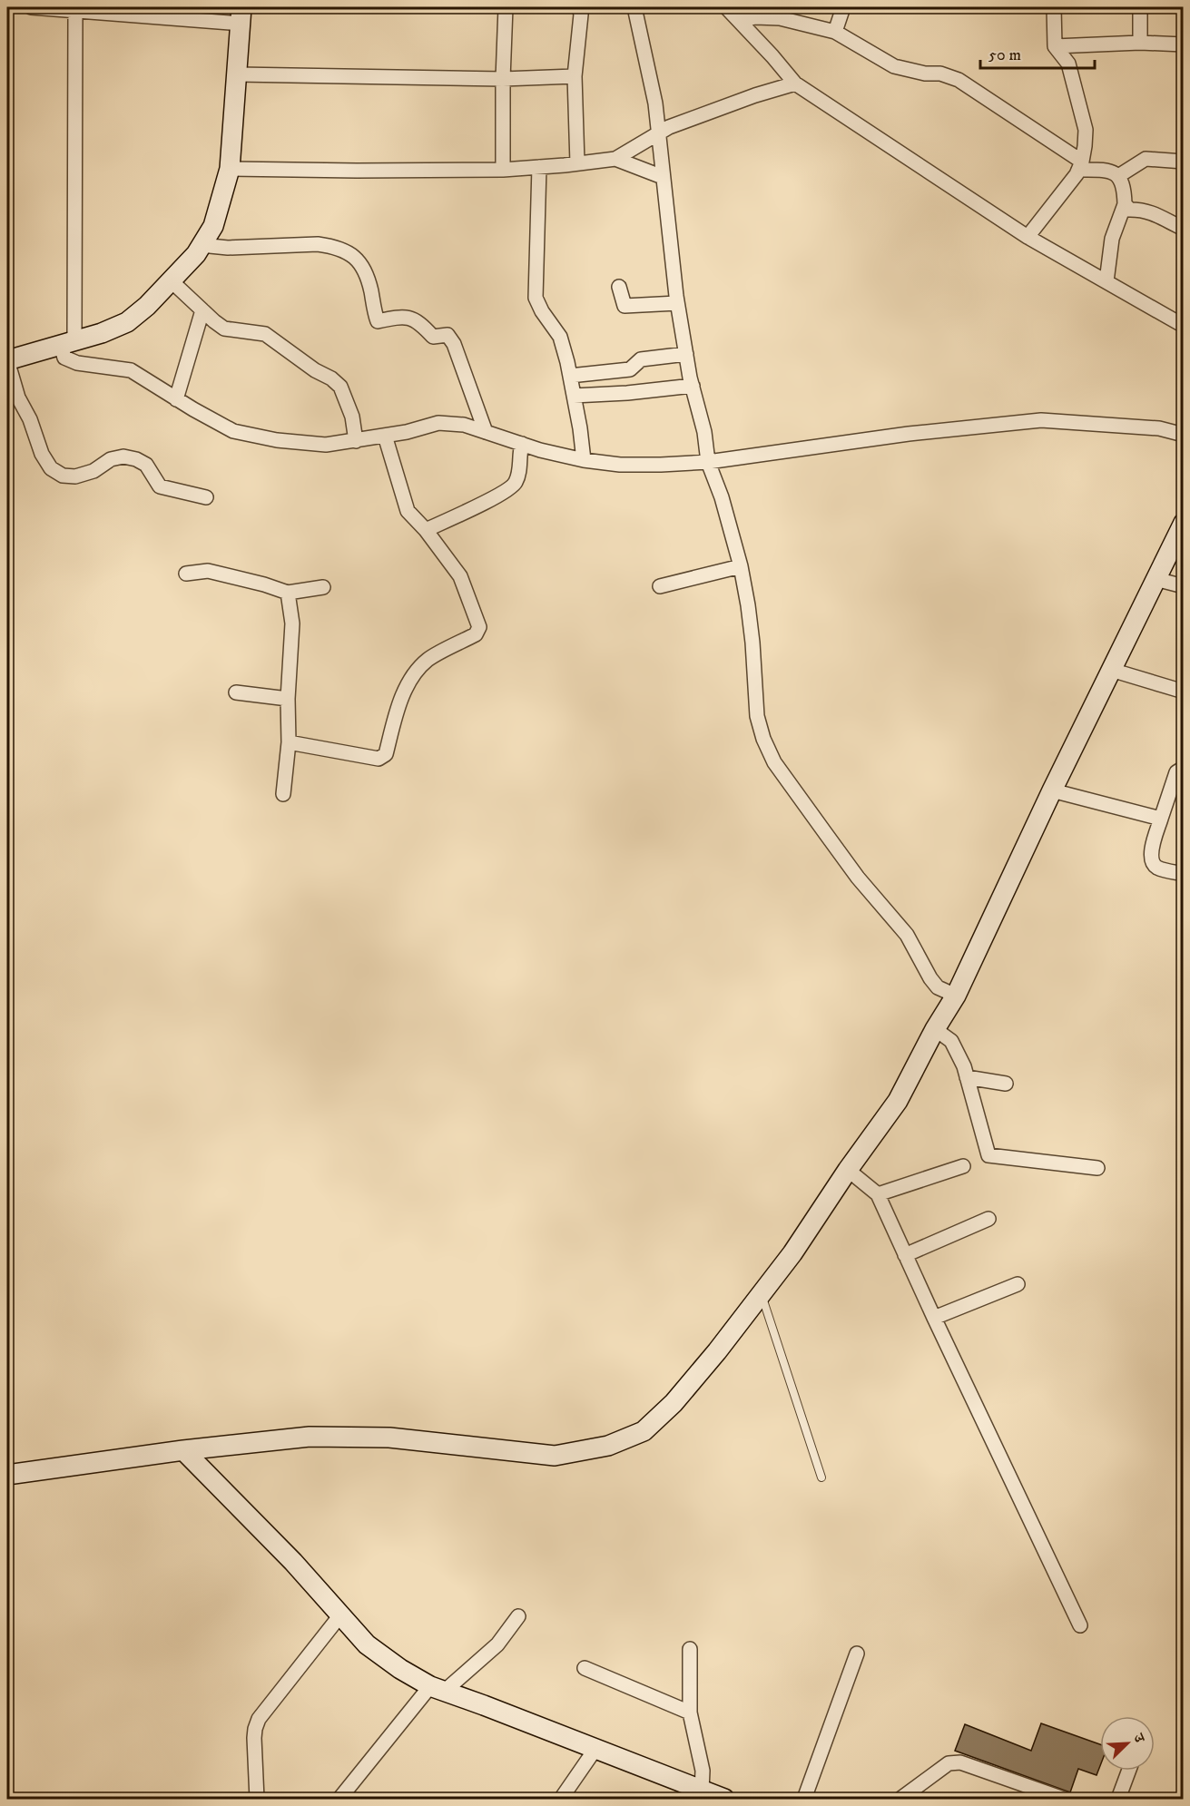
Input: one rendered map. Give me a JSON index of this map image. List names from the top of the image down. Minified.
{"scale_bar":"50 m","north":"top right"}
